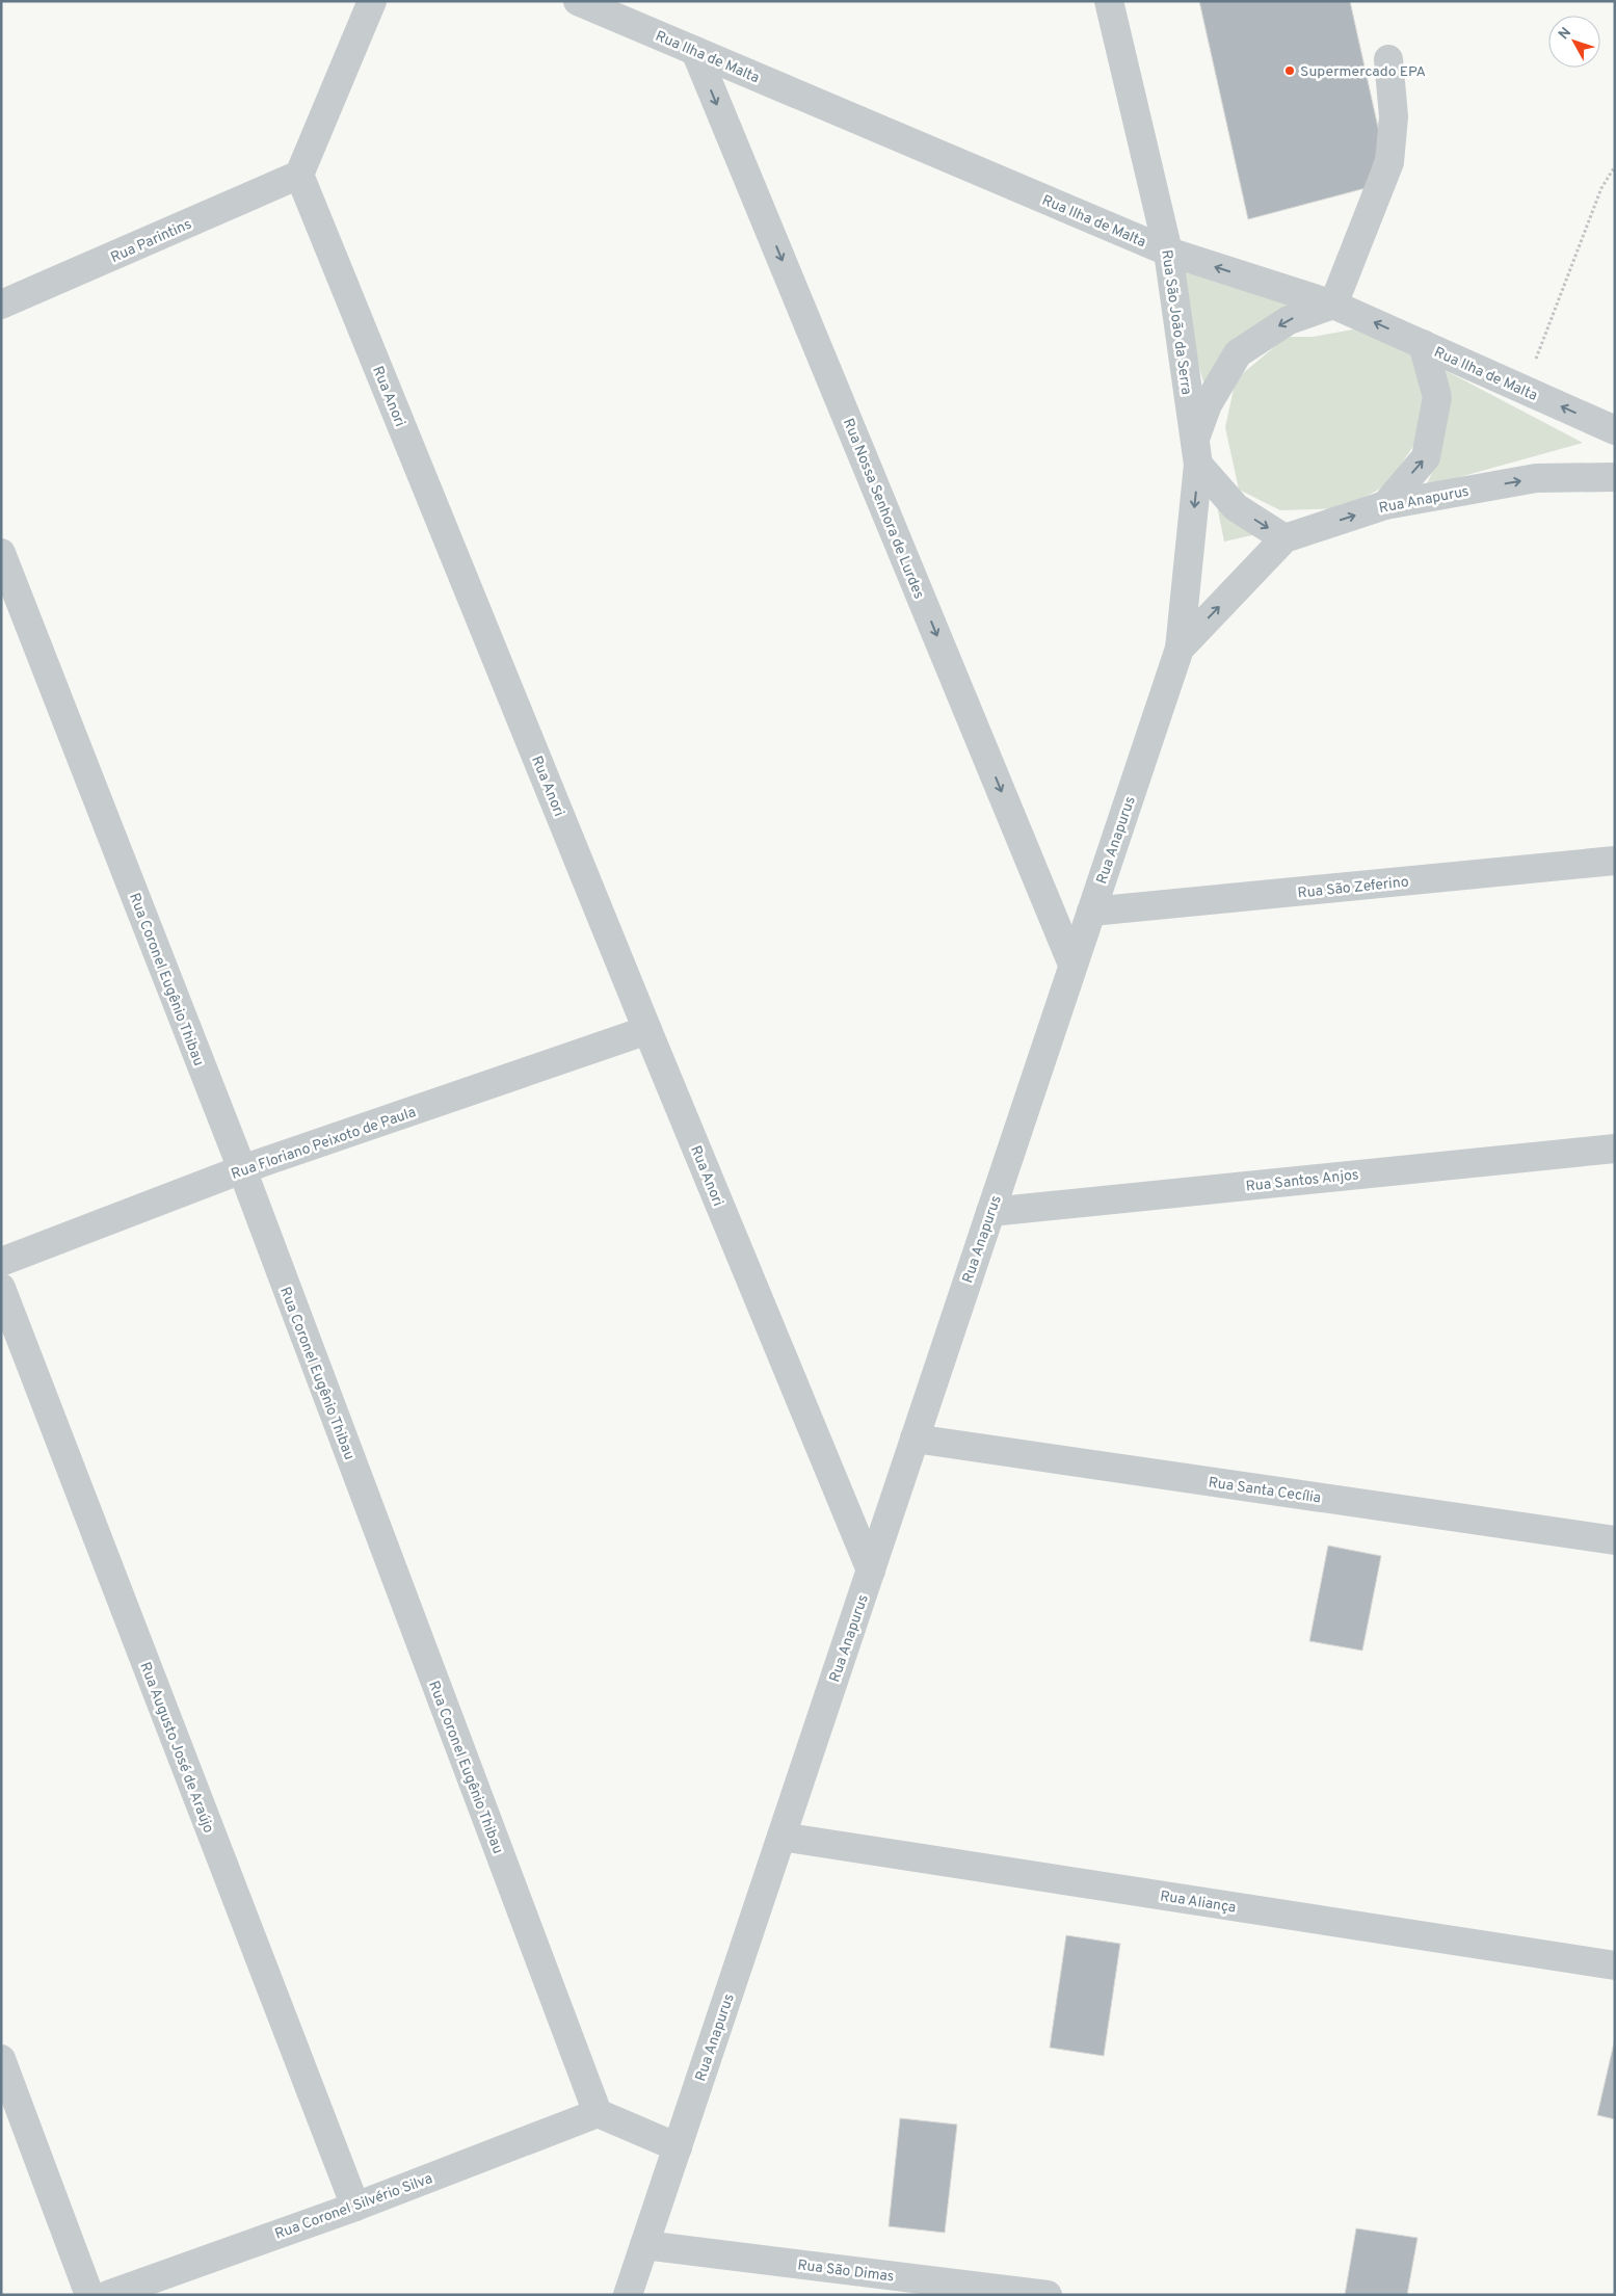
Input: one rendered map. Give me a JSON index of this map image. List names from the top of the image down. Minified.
{"streets":{"street":["Rua Ilha de Malta","Rua Parintins","Rua São João da Serra","Rua Anori","Rua Anapurus","Rua Nossa Senhora de Lurdes","Rua São Zeferino","Rua Coronel Eugênio Thibau","Rua Floriano Peixoto de Paula","Rua Santos Anjos","Rua Santa Cecília","Rua Augusto José de Araújo","Rua Aliança","Rua Coronel Silvério Silva","Rua São Dimas"]},"crossings":[["Rua Ilha de Malta","Rua São João da Serra"],["Rua Ilha de Malta","Rua Nossa Senhora de Lurdes"],["Rua Parintins","Rua Anori"],["Rua São João da Serra","Rua Anapurus"],["Rua Anori","Rua Anapurus"],["Rua Anori","Rua Floriano Peixoto de Paula"],["Rua Anapurus","Rua Nossa Senhora de Lurdes"],["Rua Anapurus","Rua São Zeferino"],["Rua Anapurus","Rua Santos Anjos"],["Rua Anapurus","Rua Santa Cecília"],["Rua Anapurus","Rua Aliança"],["Rua Anapurus","Rua São Dimas"],["Rua Coronel Eugênio Thibau","Rua Floriano Peixoto de Paula"],["Rua Coronel Eugênio Thibau","Rua Coronel Silvério Silva"],["Rua Augusto José de Araújo","Rua Coronel Silvério Silva"]],"one_way":["Rua Nossa Senhora de Lurdes"],"places":["Supermercado EPA"],"north":"top left"}
